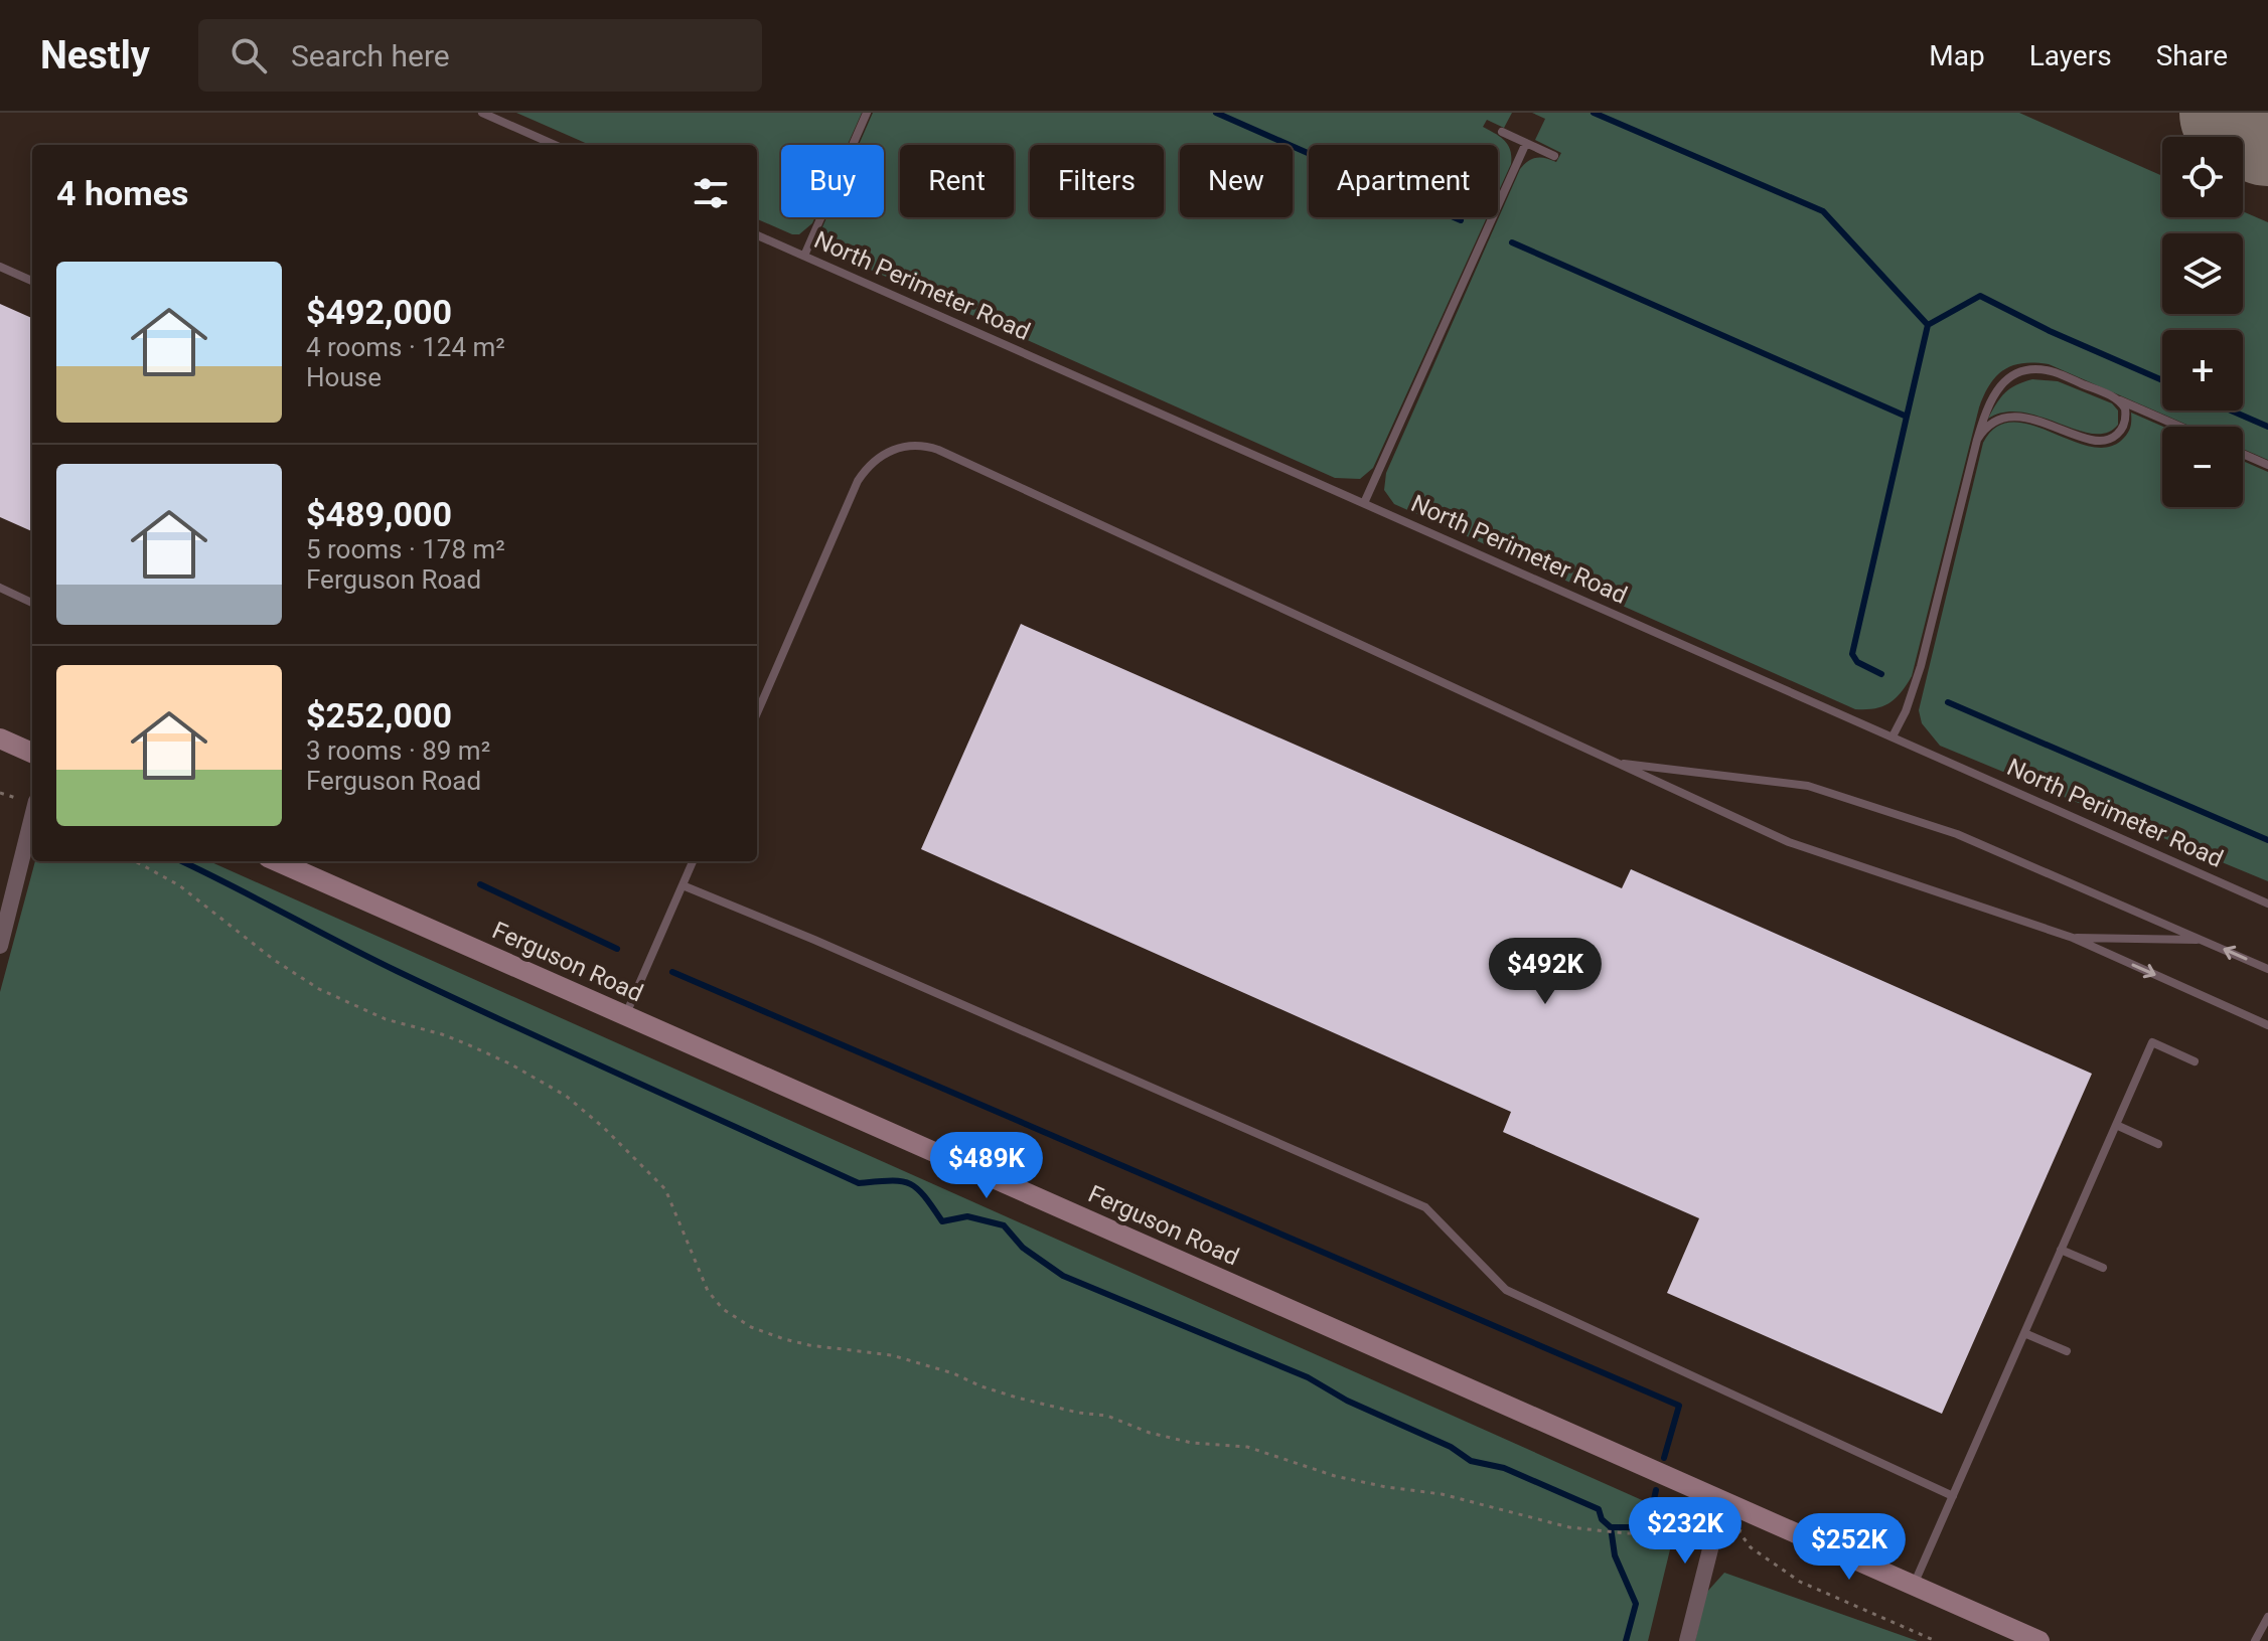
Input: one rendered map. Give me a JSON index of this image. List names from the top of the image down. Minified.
{"streets":{"street":["Ferguson Road"],"lane":["North Perimeter Road"]},"page":{"header":"Nestly","search":"Search here","nav":["Map","Layers","Share"],"map_buttons":["+","−"],"chip":["Buy","Rent","Filters","New","Apartment"],"heading":"4 homes","list":[{"name":"$492,000","note":"4 rooms · 124 m² · House"},{"name":"$489,000","note":"5 rooms · 178 m² · Ferguson Road"},{"name":"$252,000","note":"3 rooms · 89 m² · Ferguson Road"}],"price":["$492K","$489K","$232K","$252K"]}}
